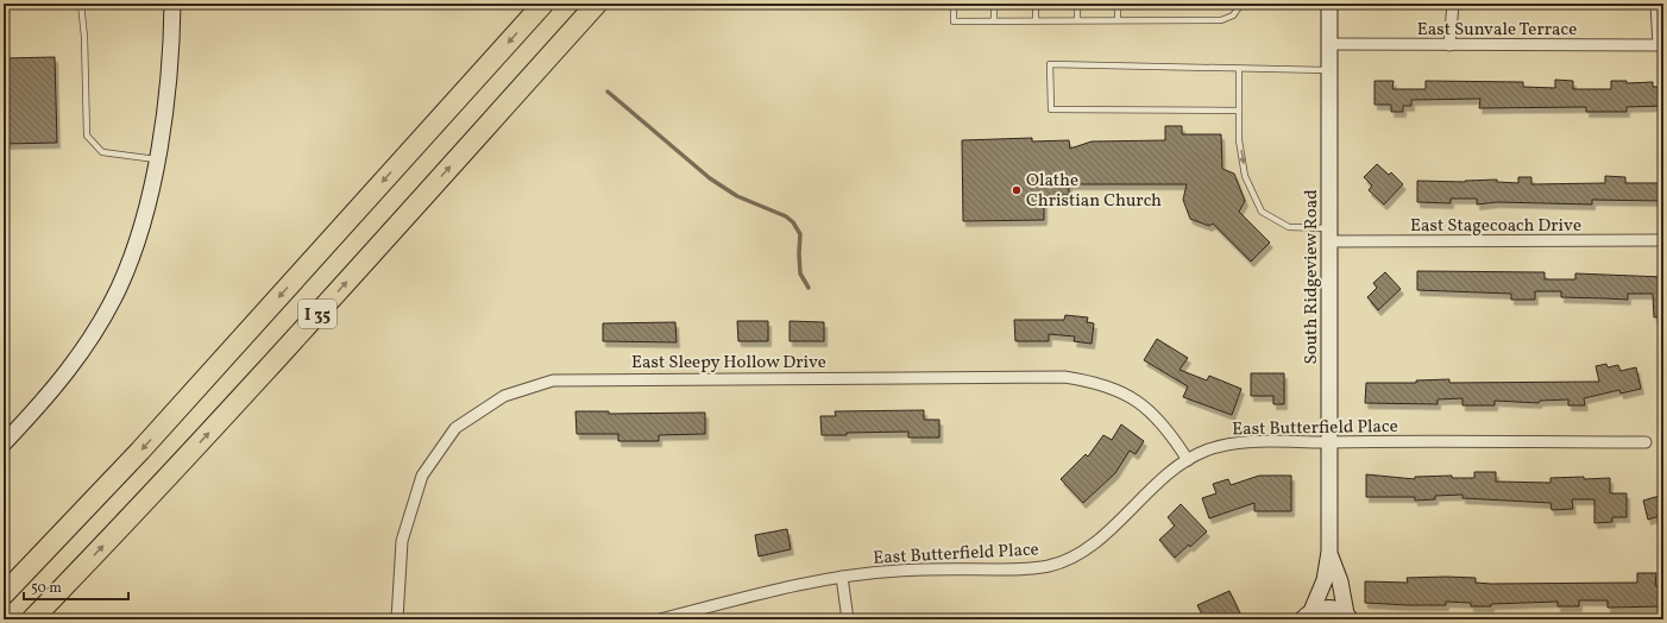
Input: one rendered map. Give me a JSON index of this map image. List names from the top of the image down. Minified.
{"streets":{"highway":["I 35"],"main road":["South Ridgeview Road"],"street":["East Sunvale Terrace","East Stagecoach Drive","East Sleepy Hollow Drive","East Butterfield Place"]},"crossings":[["East Sunvale Terrace","South Ridgeview Road"],["East Stagecoach Drive","South Ridgeview Road"],["South Ridgeview Road","East Butterfield Place"],["East Sleepy Hollow Drive","East Butterfield Place"]],"places":["Olathe Christian Church"],"scale_bar":"50 m"}
